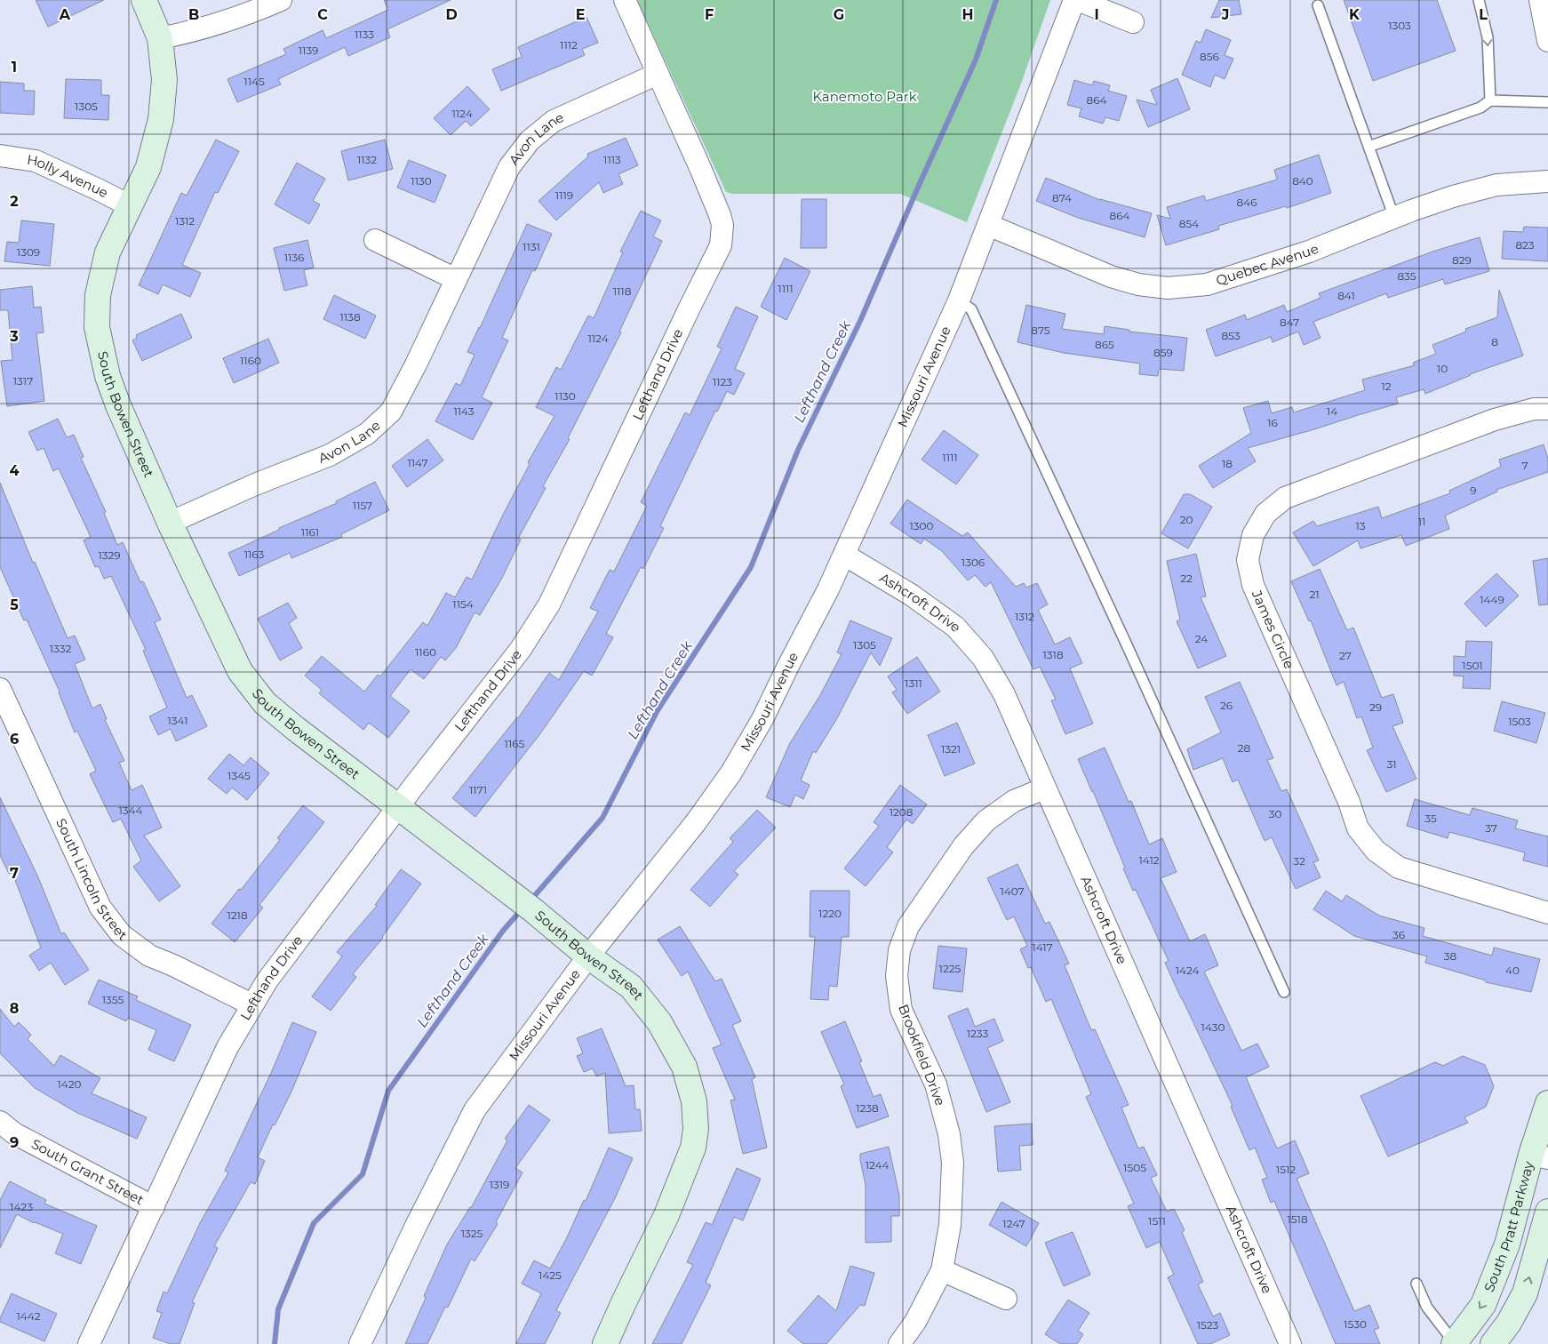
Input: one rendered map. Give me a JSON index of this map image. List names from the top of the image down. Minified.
{"streets":{"street":["Avon Lane","Holly Avenue","Quebec Avenue","Lefthand Drive","Missouri Avenue","South Bowen Street","Ashcroft Drive","James Circle","South Lincoln Street","Brookfield Drive","South Grant Street","South Pratt Parkway"]},"crossings":[["Avon Lane","Lefthand Drive"],["Avon Lane","South Bowen Street"],["Holly Avenue","South Bowen Street"],["Quebec Avenue","Missouri Avenue"],["Lefthand Drive","South Bowen Street"],["Lefthand Drive","South Lincoln Street"],["Lefthand Drive","South Grant Street"],["Missouri Avenue","South Bowen Street"],["Missouri Avenue","Ashcroft Drive"],["Ashcroft Drive","Brookfield Drive"]],"water":["Lefthand Creek"],"parks":["Kanemoto Park"],"house_numbers":["1303","1133","1112","1139","856","1145","864","1305","1124","1132","1113","1130","840","1119","874","846","864","1312","854","823","1131","1309","1136","829","835","1111","1118","841","1138","847","875","853","1124","8","865","859","1160","10","1317","1123","12","1130","1143","14","16","1111","1147","18","7","9","1157","20","11","1300","13","1161","1163","1329","1306","22","21","1449","1154","1312","24","1305","1332","1160","1318","27","1501","1311","26","29","1341","1503","1165","28","1321","31","1345","1171","1344","1208","30","35","37","1412","32","1407","1220","1218","36","1417","38","1225","1424","40","1355","1430","1233","1420","1238","1244","1505","1512","1319","1423","1518","1511","1247","1325","1425","1442","1530","1523"],"grid":{"columns":["A","B","C","D","E","F","G","H","I","J","K","L"],"rows":["1","2","3","4","5","6","7","8","9"]}}
